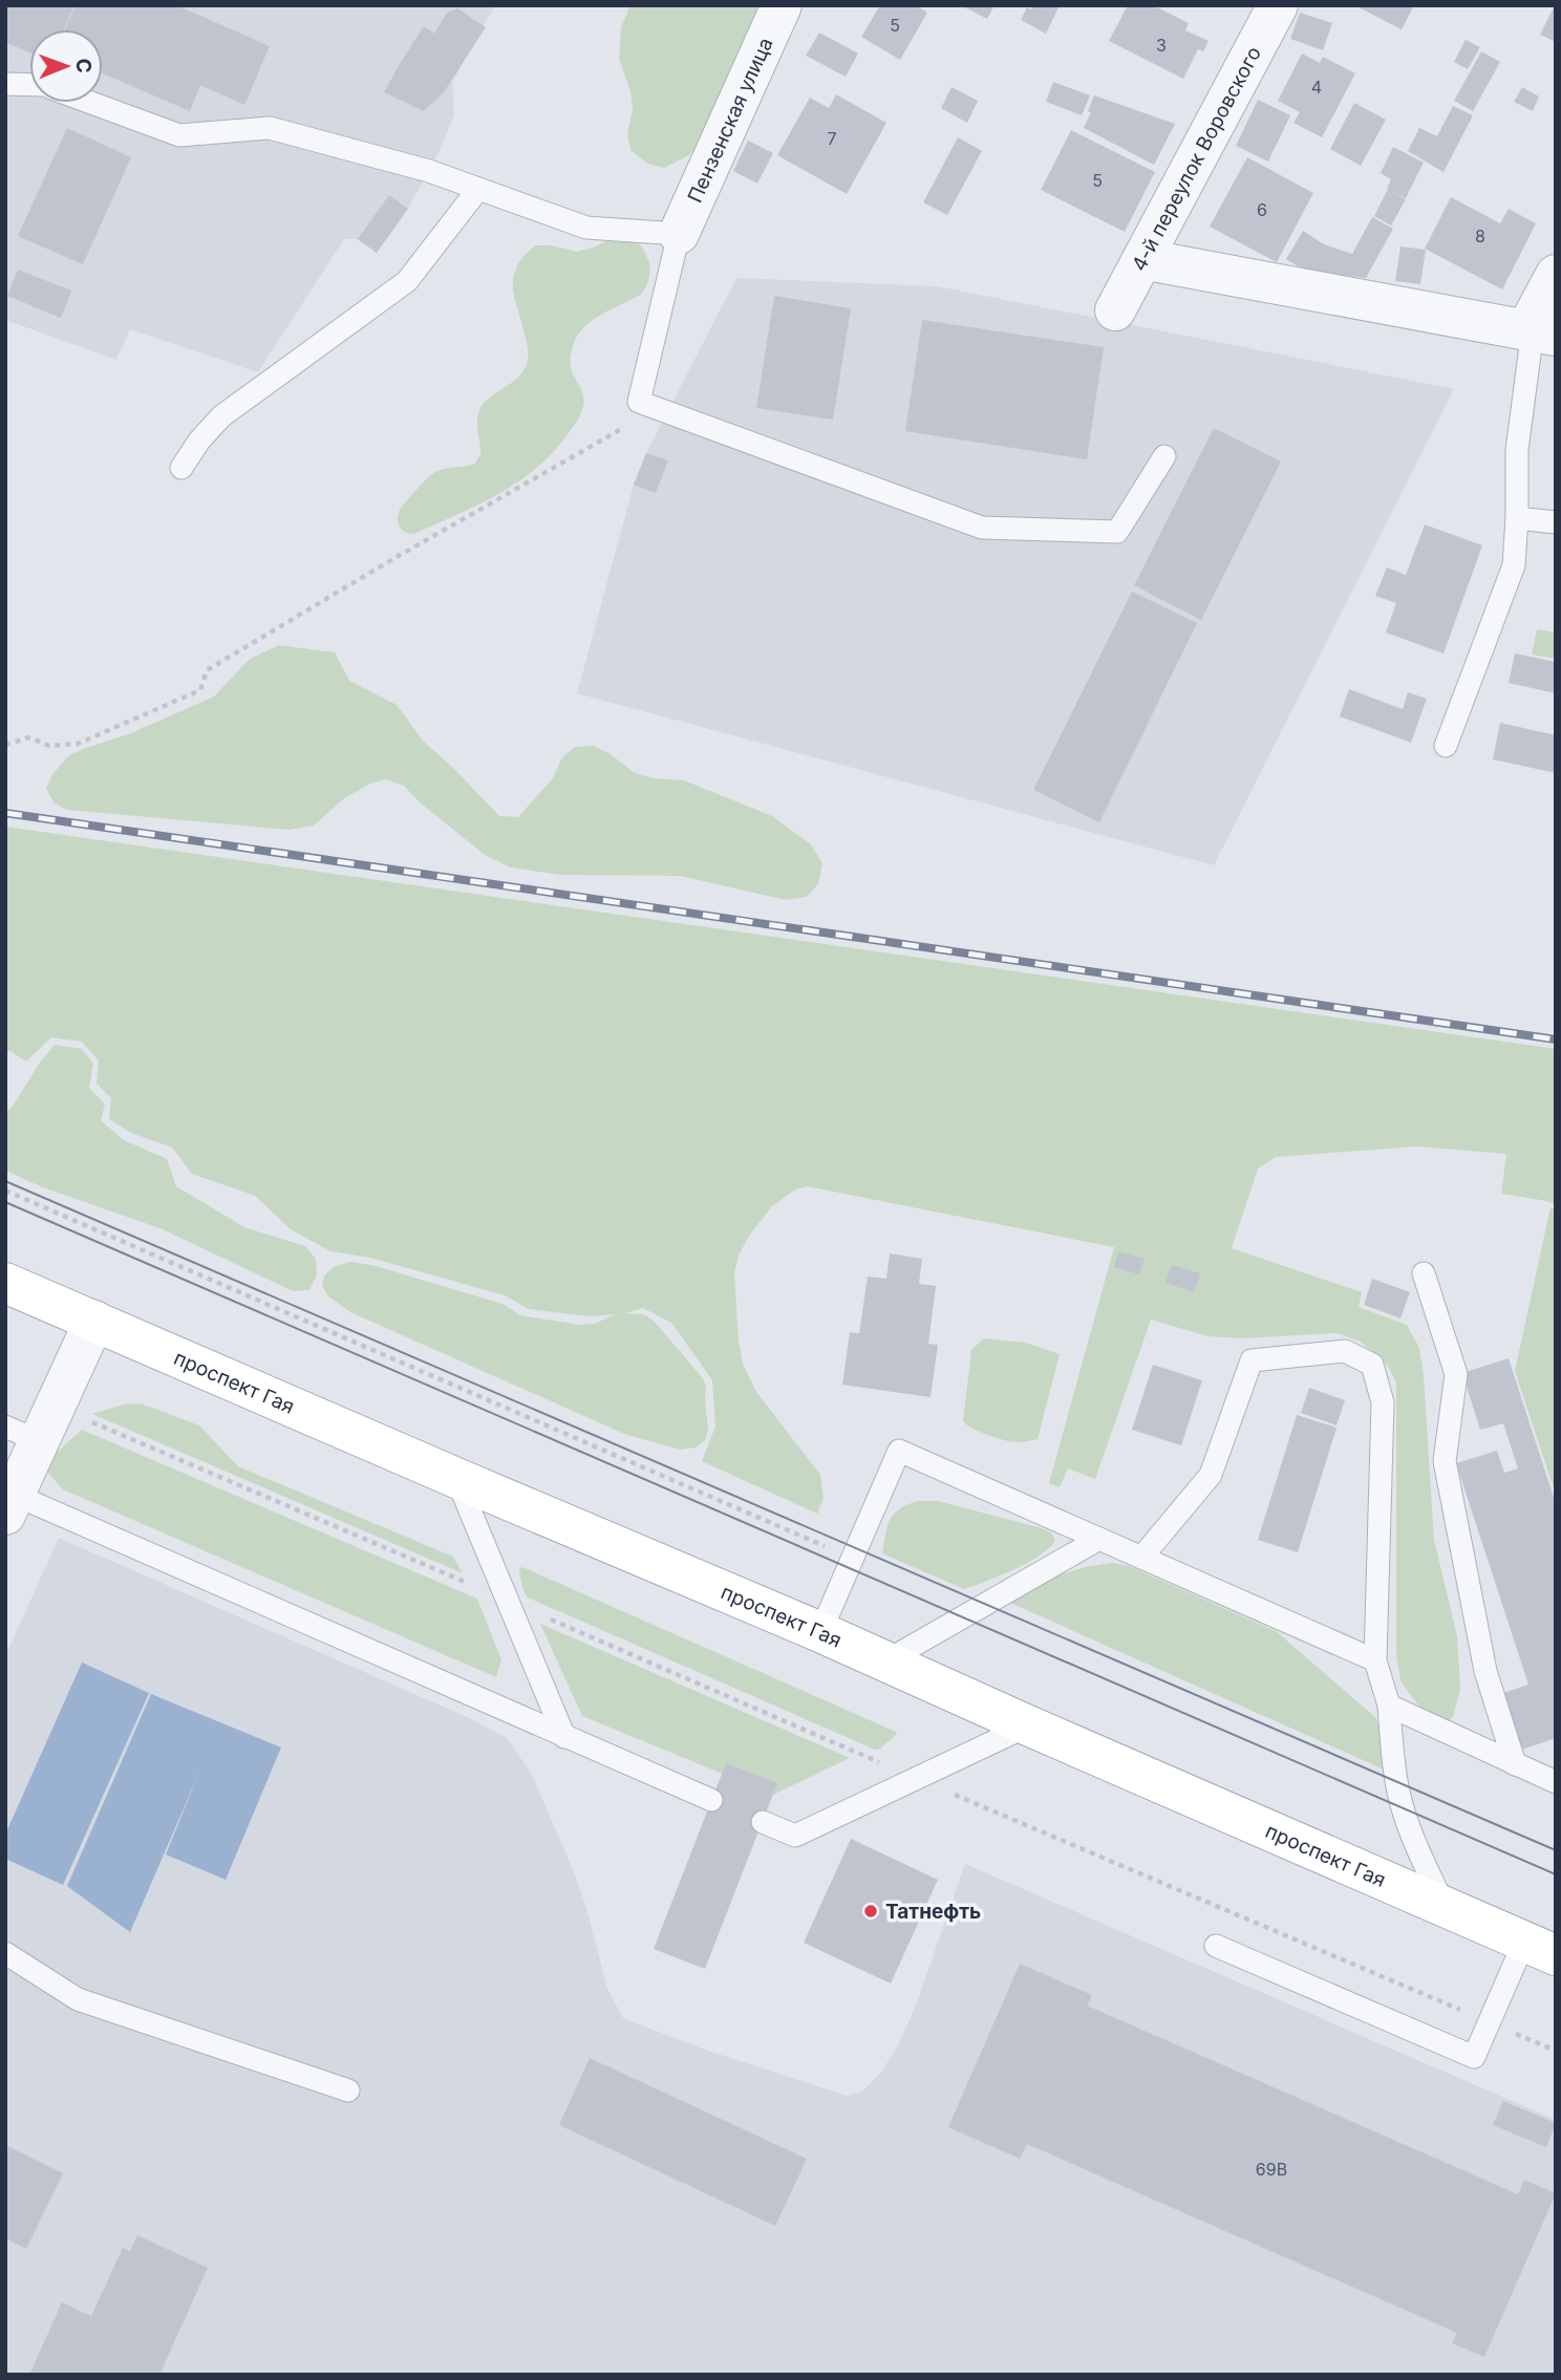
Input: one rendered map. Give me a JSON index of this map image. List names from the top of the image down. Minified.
{"streets":{"main road":["проспект Гая"],"street":["Пензенская улица","4-й переулок Воровского"]},"places":["Татнефть"],"house_numbers":["5","3","4","7","5","6","8","69В"],"north":"right"}
